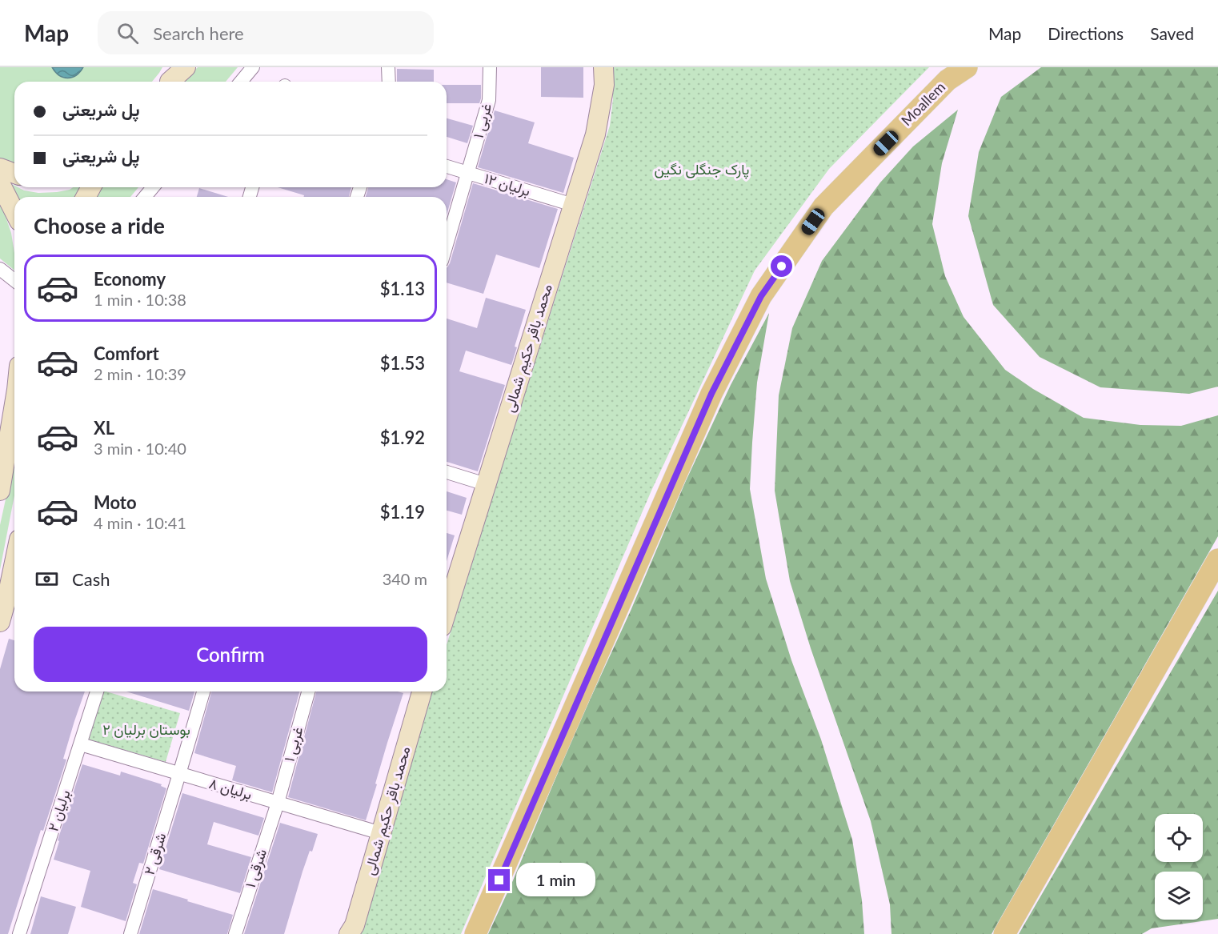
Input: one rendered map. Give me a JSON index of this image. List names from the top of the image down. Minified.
{"streets":{"street":["۱ غربی","برلیان ۱۲","محمد باقر حکیم شمالی","برلیان ۸","برلیان ۲","۲ شرقی","۱ شرقی"]},"crossings":[["۱ غربی","برلیان ۱۲"],["۱ غربی","برلیان ۸"],["۱ غربی","۱ شرقی"],["برلیان ۱۲","محمد باقر حکیم شمالی"],["محمد باقر حکیم شمالی","برلیان ۸"],["برلیان ۸","برلیان ۲"],["برلیان ۸","۲ شرقی"],["برلیان ۸","۱ شرقی"]],"parks":["پارک جنگلی نگین","بوستان برلیان ۲"],"page":{"header":"Map","search":"Search here","nav":["Map","Directions","Saved"],"banner":["پل شریعتی","پل شریعتی"],"heading":"Choose a ride","list":[{"name":"Economy","note":"1 min · 10:38","value":"$1.13"},{"name":"Comfort","note":"2 min · 10:39","value":"$1.53"},{"name":"XL","note":"3 min · 10:40","value":"$1.92"},{"name":"Moto","note":"4 min · 10:41","value":"$1.19"}],"pay":["Cash","340 m"],"buttons":"Confirm","bubble":"1 min"}}
